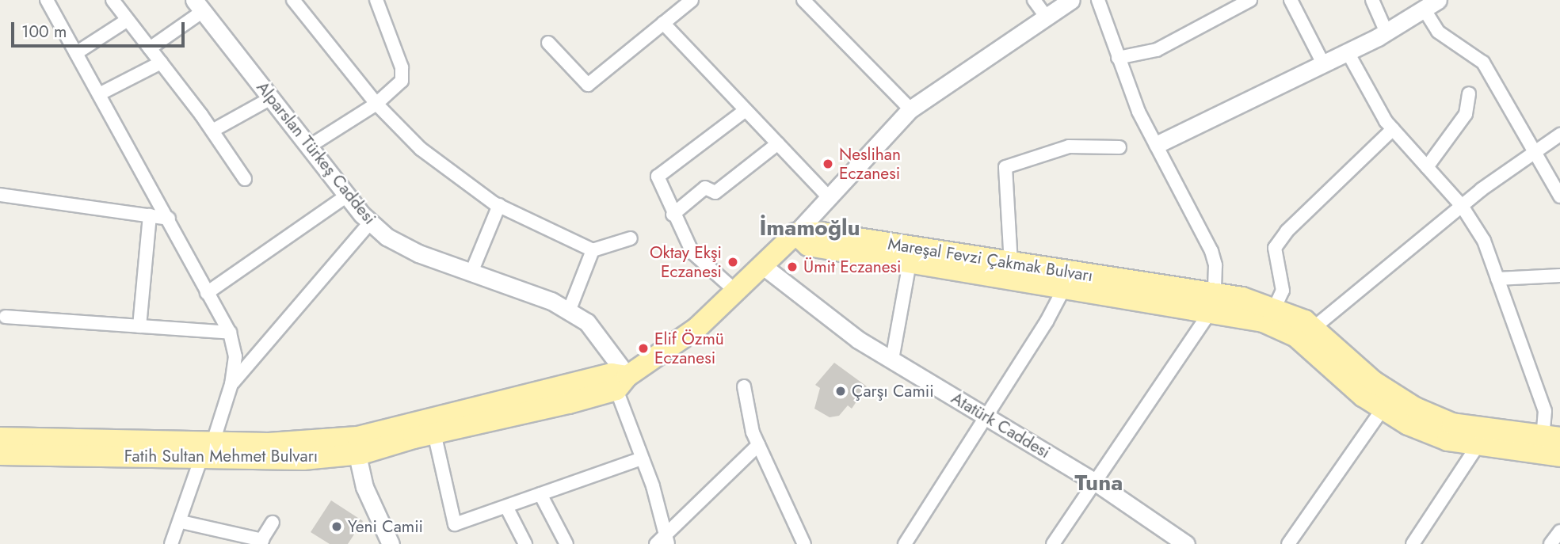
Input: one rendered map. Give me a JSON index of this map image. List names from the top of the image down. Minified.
{"streets":{"main road":["Mareşal Fevzi Çakmak Bulvarı","Fatih Sultan Mehmet Bulvarı"],"street":["Alparslan Türkeş Caddesi","Atatürk Caddesi"]},"crossings":[["Alparslan Türkeş Caddesi","Fatih Sultan Mehmet Bulvarı"],["Mareşal Fevzi Çakmak Bulvarı","Fatih Sultan Mehmet Bulvarı"],["Atatürk Caddesi","Fatih Sultan Mehmet Bulvarı"]],"districts":["İmamoğlu","Tuna"],"places":["Neslihan Eczanesi","Oktay Ekşi Eczanesi","Ümit Eczanesi","Elif Özmü Eczanesi","Çarşı Camii","Yeni Camii"],"scale_bar":"100 m"}
